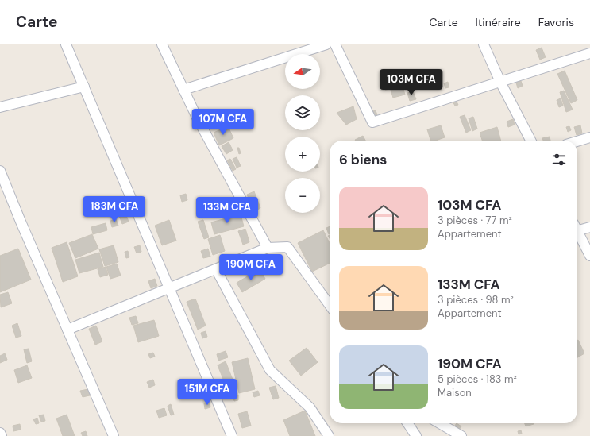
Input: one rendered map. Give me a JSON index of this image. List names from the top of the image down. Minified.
{"north":"left","page":{"header":"Carte","nav":["Carte","Itinéraire","Favoris"],"map_buttons":["+","−"],"price":["103M CFA","107M CFA","183M CFA","133M CFA","190M CFA","151M CFA"],"heading":"6 biens","list":[{"name":"103M CFA","note":"3 pièces · 77 m² · Appartement"},{"name":"133M CFA","note":"3 pièces · 98 m² · Appartement"},{"name":"190M CFA","note":"5 pièces · 183 m² · Maison"}]}}
